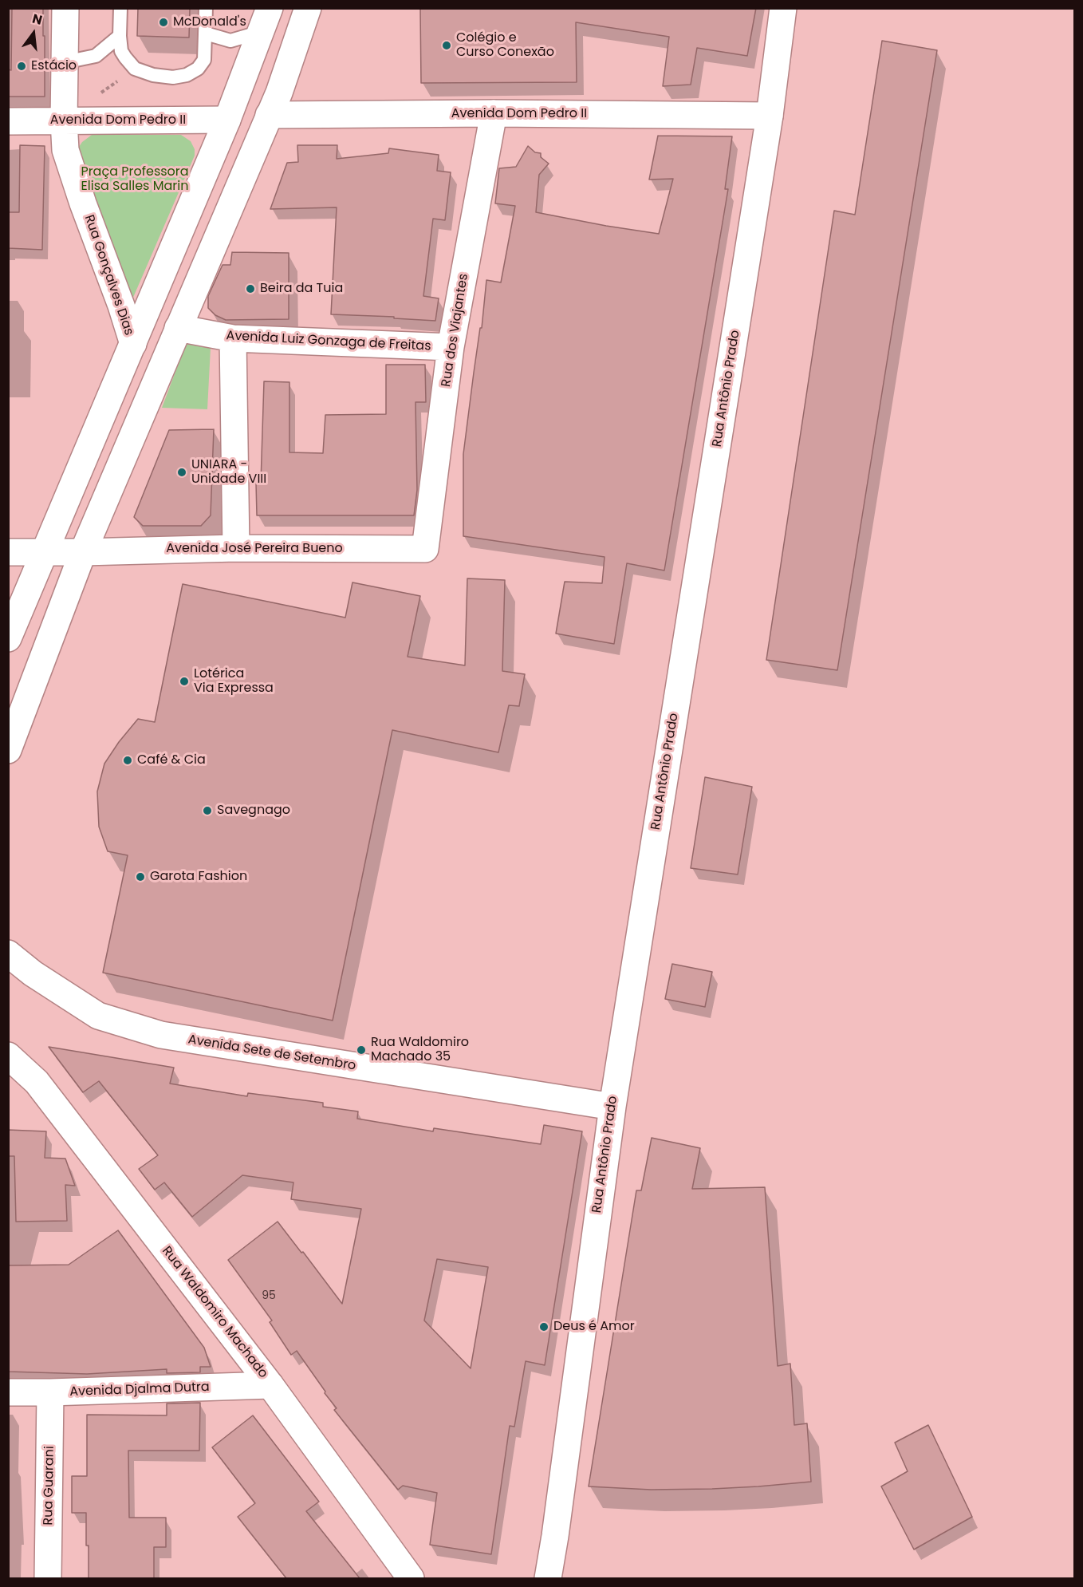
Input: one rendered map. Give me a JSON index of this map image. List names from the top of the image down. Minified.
{"streets":{"street":["Avenida Dom Pedro II","Rua Gonçalves Dias","Rua dos Viajantes","Avenida Luiz Gonzaga de Freitas","Rua Antônio Prado","Avenida José Pereira Bueno","Avenida Sete de Setembro","Rua Waldomiro Machado","Avenida Djalma Dutra","Rua Guarani"]},"crossings":[["Avenida Dom Pedro II","Rua Gonçalves Dias"],["Avenida Dom Pedro II","Rua dos Viajantes"],["Avenida Dom Pedro II","Rua Antônio Prado"],["Rua dos Viajantes","Avenida Luiz Gonzaga de Freitas"],["Rua dos Viajantes","Avenida José Pereira Bueno"],["Rua Antônio Prado","Avenida Sete de Setembro"],["Rua Waldomiro Machado","Avenida Djalma Dutra"],["Avenida Djalma Dutra","Rua Guarani"]],"parks":["Praça Professora Elisa Salles Marin"],"places":["McDonald's","Colégio e Curso Conexão","Estácio","Beira da Tuia","UNIARA - Unidade VIII","Lotérica Via Expressa","Café & Cia","Savegnago","Garota Fashion","Rua Waldomiro Machado 35","Deus é Amor"],"house_numbers":["95"],"north":"top"}
